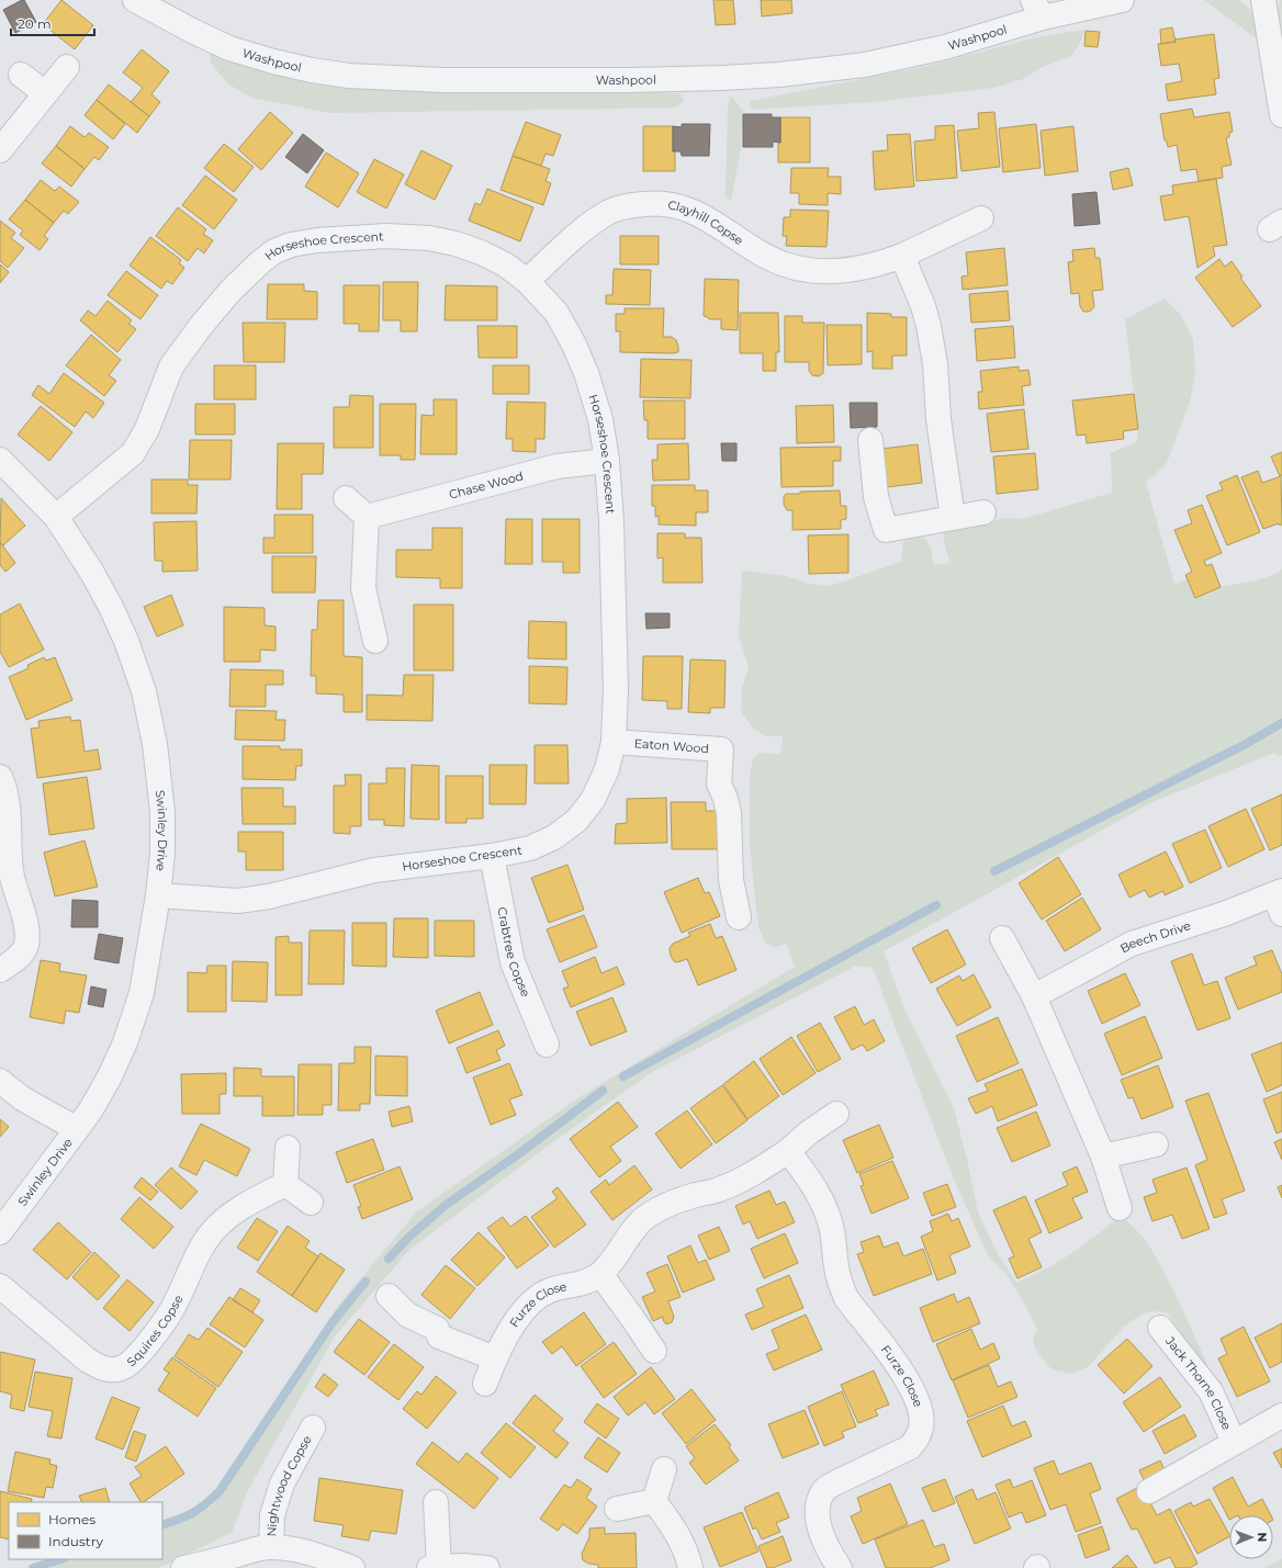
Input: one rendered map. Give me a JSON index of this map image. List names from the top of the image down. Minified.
{"streets":{"street":["Washpool","Clayhill Copse","Horseshoe Crescent","Chase Wood","Eaton Wood","Swinley Drive","Beech Drive","Crabtree Copse","Furze Close","Squires Copse","Jack Thorne Close","Nightwood Copse"]},"crossings":[["Clayhill Copse","Horseshoe Crescent"],["Horseshoe Crescent","Chase Wood"],["Horseshoe Crescent","Eaton Wood"],["Horseshoe Crescent","Swinley Drive"],["Horseshoe Crescent","Crabtree Copse"]],"legend":["Homes","Industry"],"scale_bar":"20 m","north":"right"}
